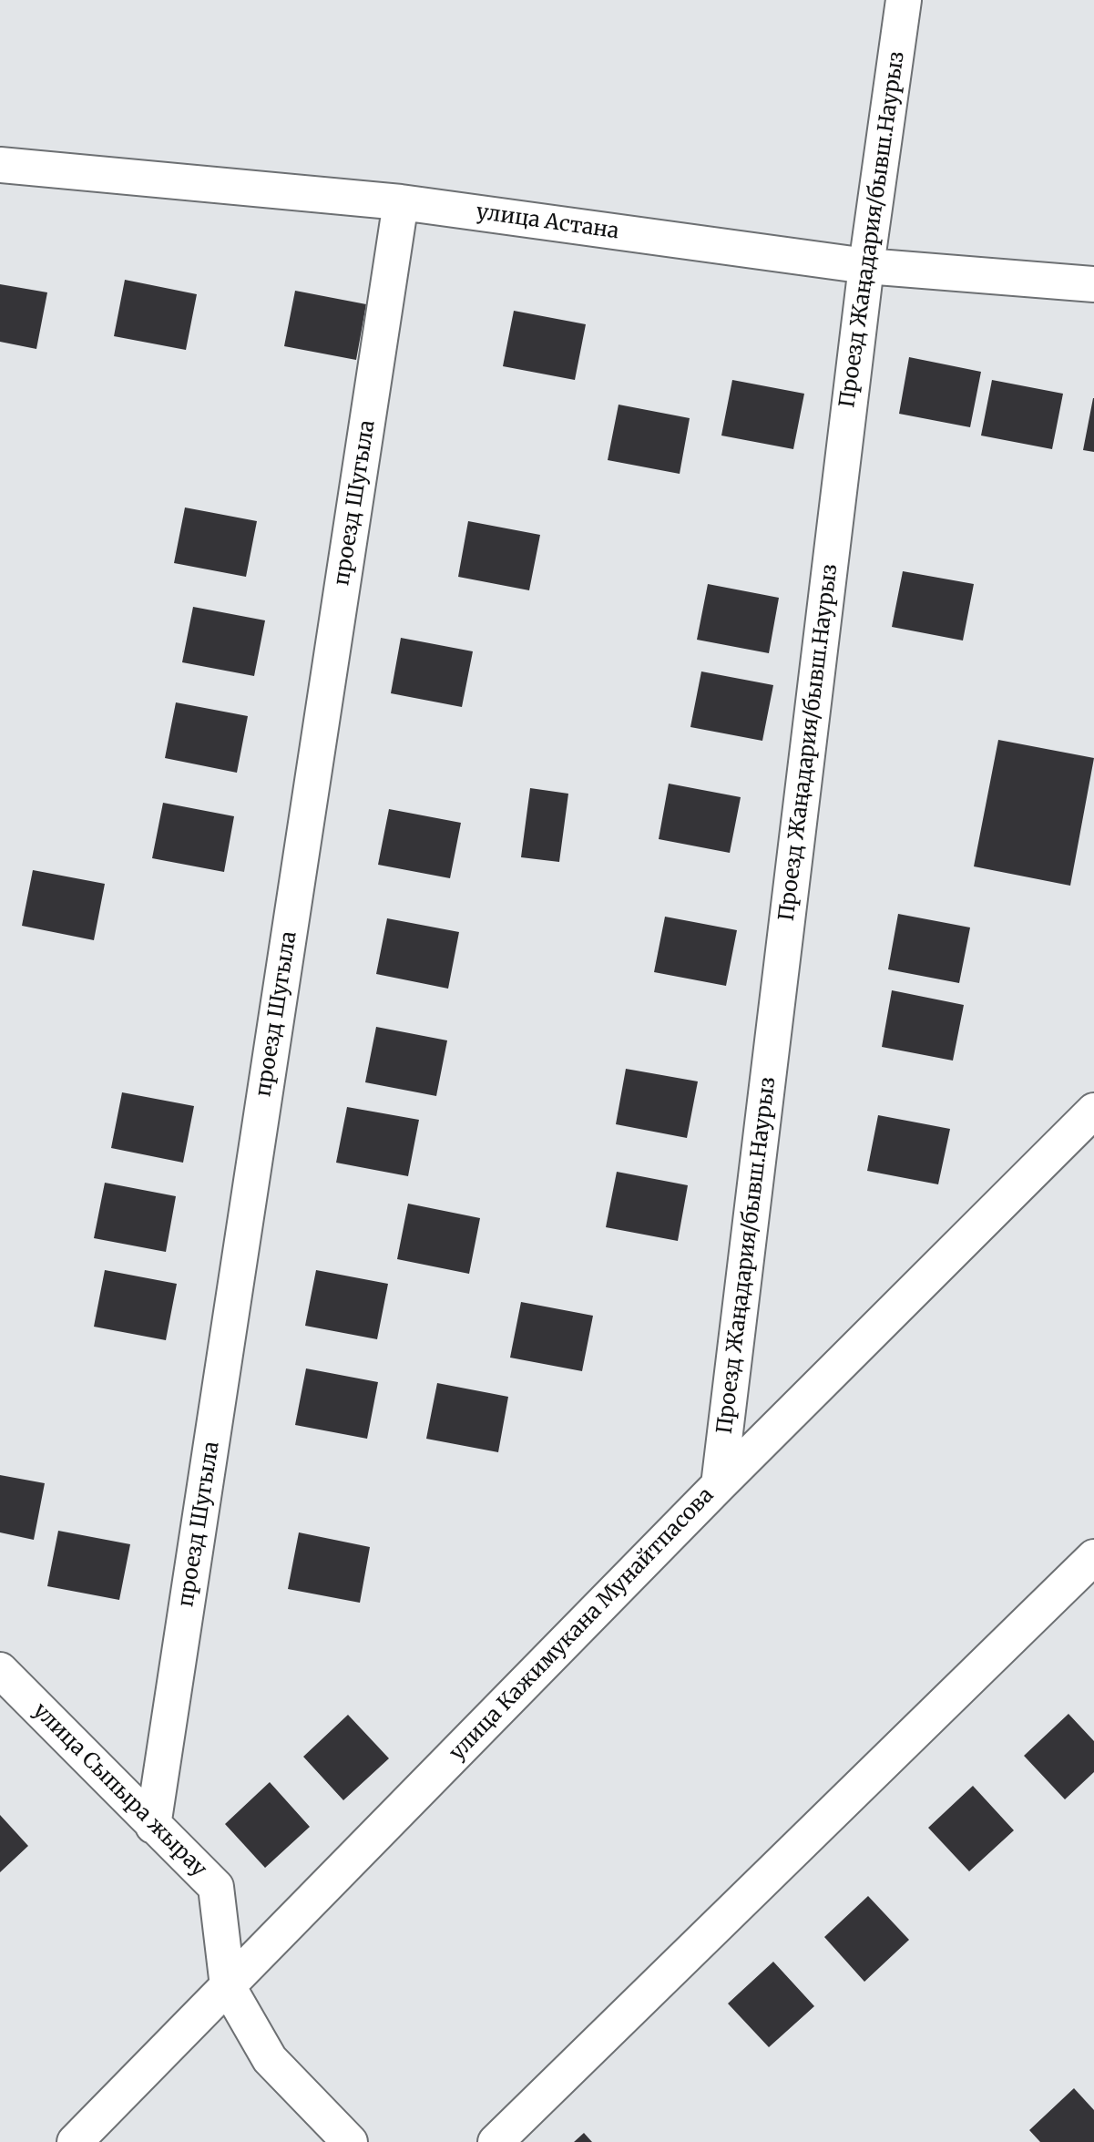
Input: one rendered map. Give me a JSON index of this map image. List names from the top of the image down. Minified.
{"streets":{"street":["улица Астана","Проезд Жаңадария/бывш.Наурыз","проезд Шугыла","улица Кажимукана Мунайтпасова","улица Сыпыра жырау"]},"crossings":[["улица Астана","Проезд Жаңадария/бывш.Наурыз"],["улица Астана","проезд Шугыла"],["Проезд Жаңадария/бывш.Наурыз","улица Кажимукана Мунайтпасова"],["проезд Шугыла","улица Сыпыра жырау"],["улица Кажимукана Мунайтпасова","улица Сыпыра жырау"]]}
